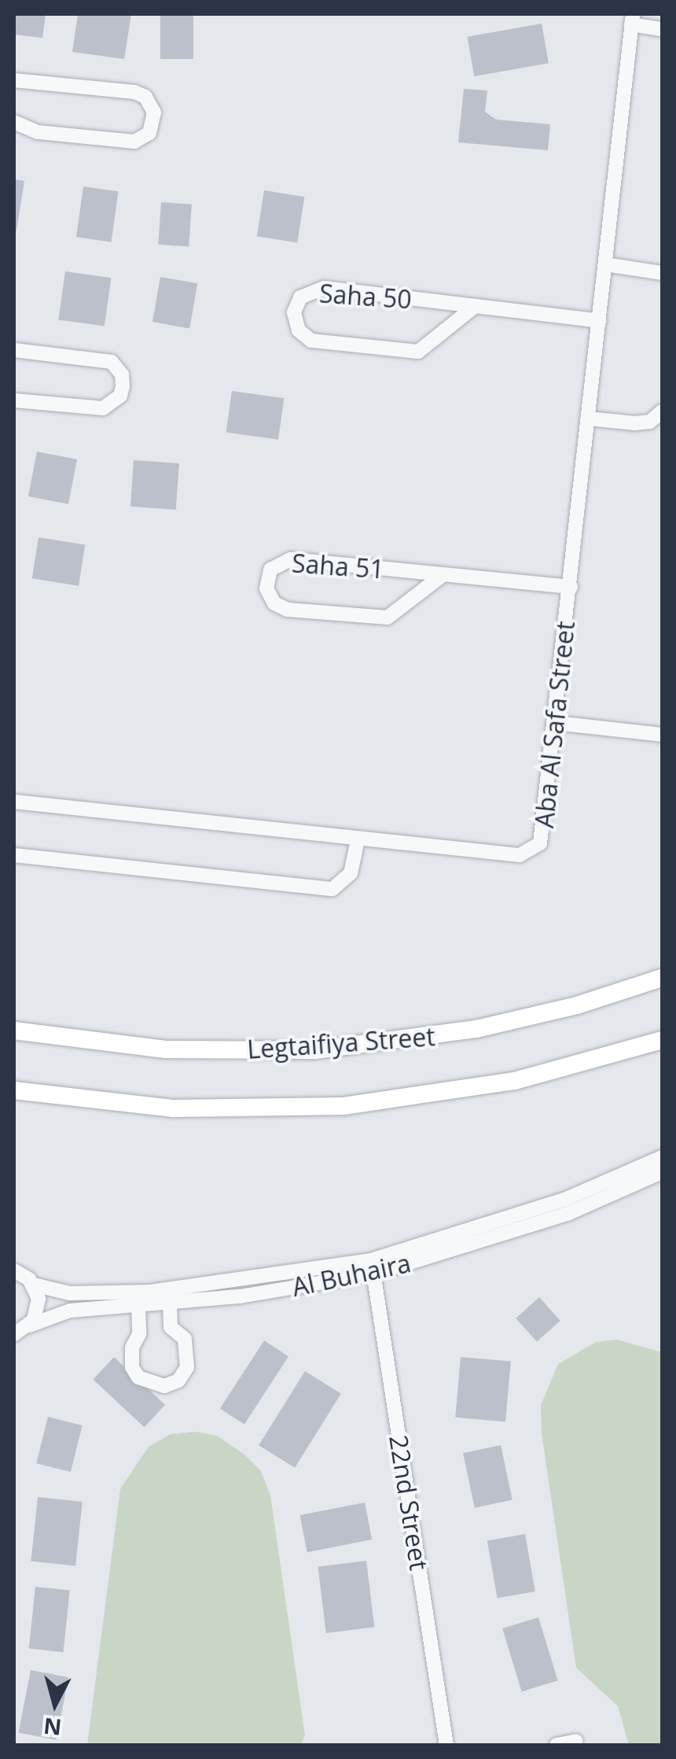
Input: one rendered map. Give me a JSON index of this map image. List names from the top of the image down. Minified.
{"streets":{"street":["Saha 50","Saha 51","Aba Al Safa Street","Legtaifiya Street","Al Buhaira","22nd Street"]},"crossings":[["Saha 50","Aba Al Safa Street"],["Saha 51","Aba Al Safa Street"],["Al Buhaira","22nd Street"]],"north":"bottom"}
